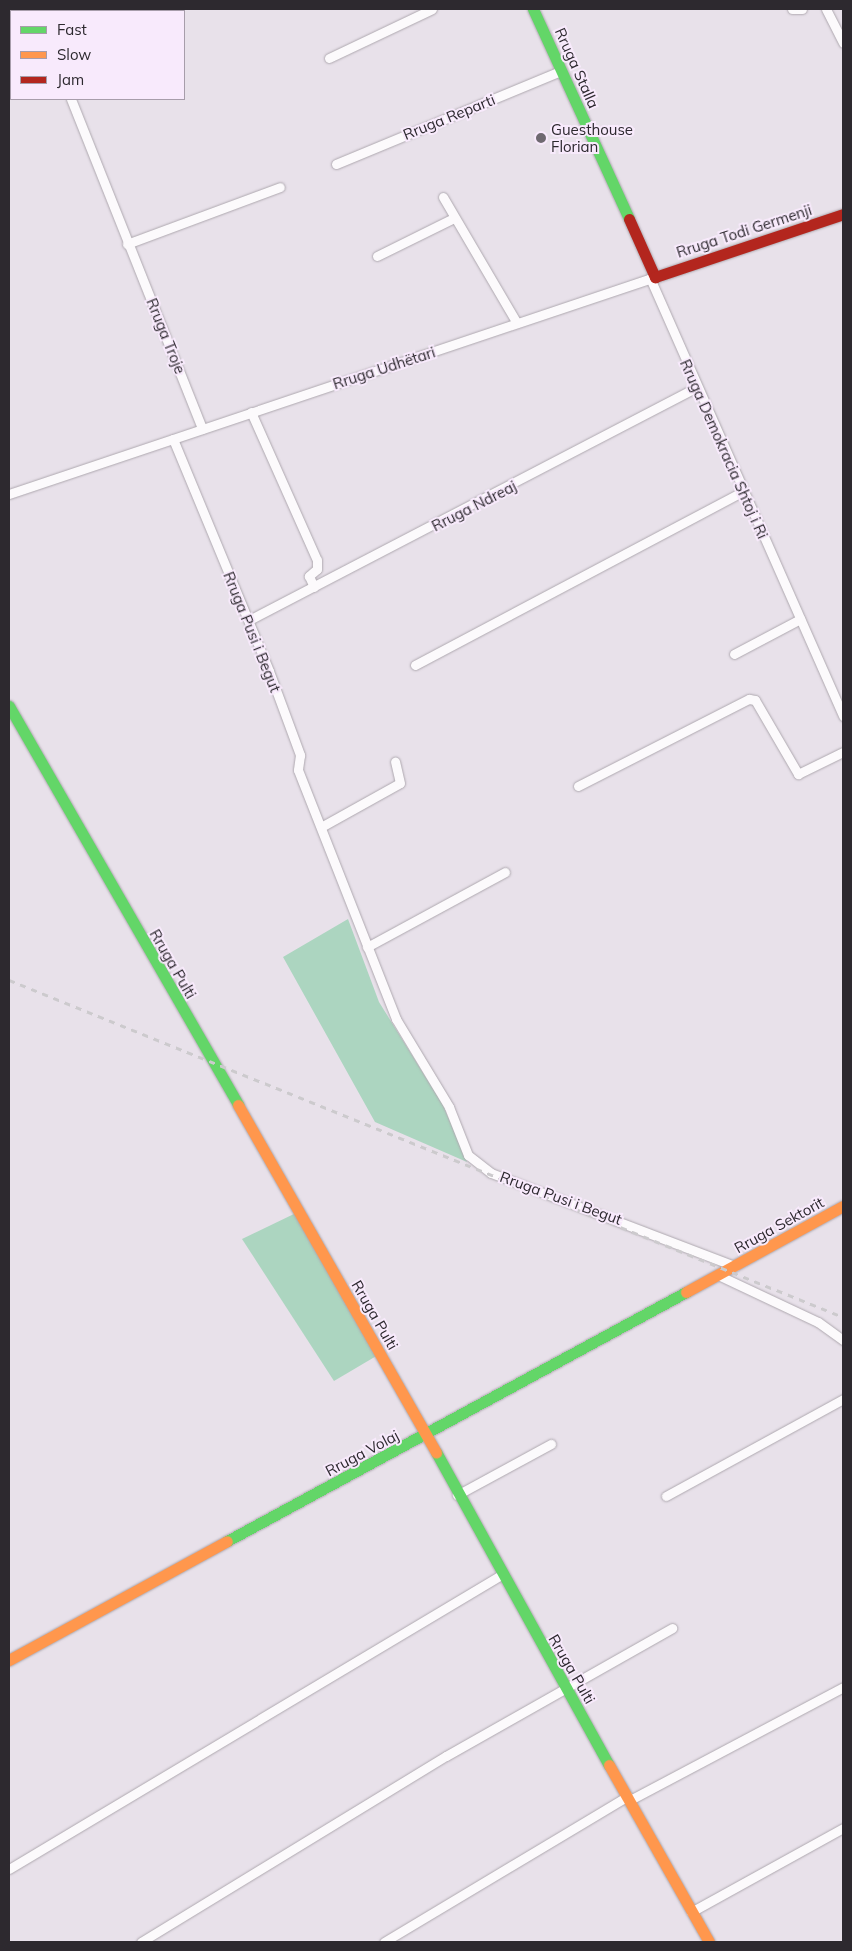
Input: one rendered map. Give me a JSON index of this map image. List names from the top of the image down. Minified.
{"streets":{"street":["Rruga Stalla","Rruga Reparti","Rruga Todi Germenji","Rruga Troje","Rruga Udhëtari","Rruga Demokracia Shtoj i Ri","Rruga Ndreaj","Rruga Pusi i Begut","Rruga Pulti","Rruga Sektorit","Rruga Volaj"]},"crossings":[["Rruga Stalla","Rruga Reparti"],["Rruga Stalla","Rruga Todi Germenji"],["Rruga Stalla","Rruga Udhëtari"],["Rruga Stalla","Rruga Demokracia Shtoj i Ri"],["Rruga Todi Germenji","Rruga Udhëtari"],["Rruga Todi Germenji","Rruga Demokracia Shtoj i Ri"],["Rruga Troje","Rruga Udhëtari"],["Rruga Udhëtari","Rruga Demokracia Shtoj i Ri"],["Rruga Udhëtari","Rruga Pusi i Begut"],["Rruga Demokracia Shtoj i Ri","Rruga Ndreaj"],["Rruga Ndreaj","Rruga Pusi i Begut"],["Rruga Pusi i Begut","Rruga Sektorit"],["Rruga Pusi i Begut","Rruga Volaj"],["Rruga Pulti","Rruga Volaj"],["Rruga Sektorit","Rruga Volaj"]],"places":["Guesthouse Florian"],"legend":["Fast","Slow","Jam"]}
